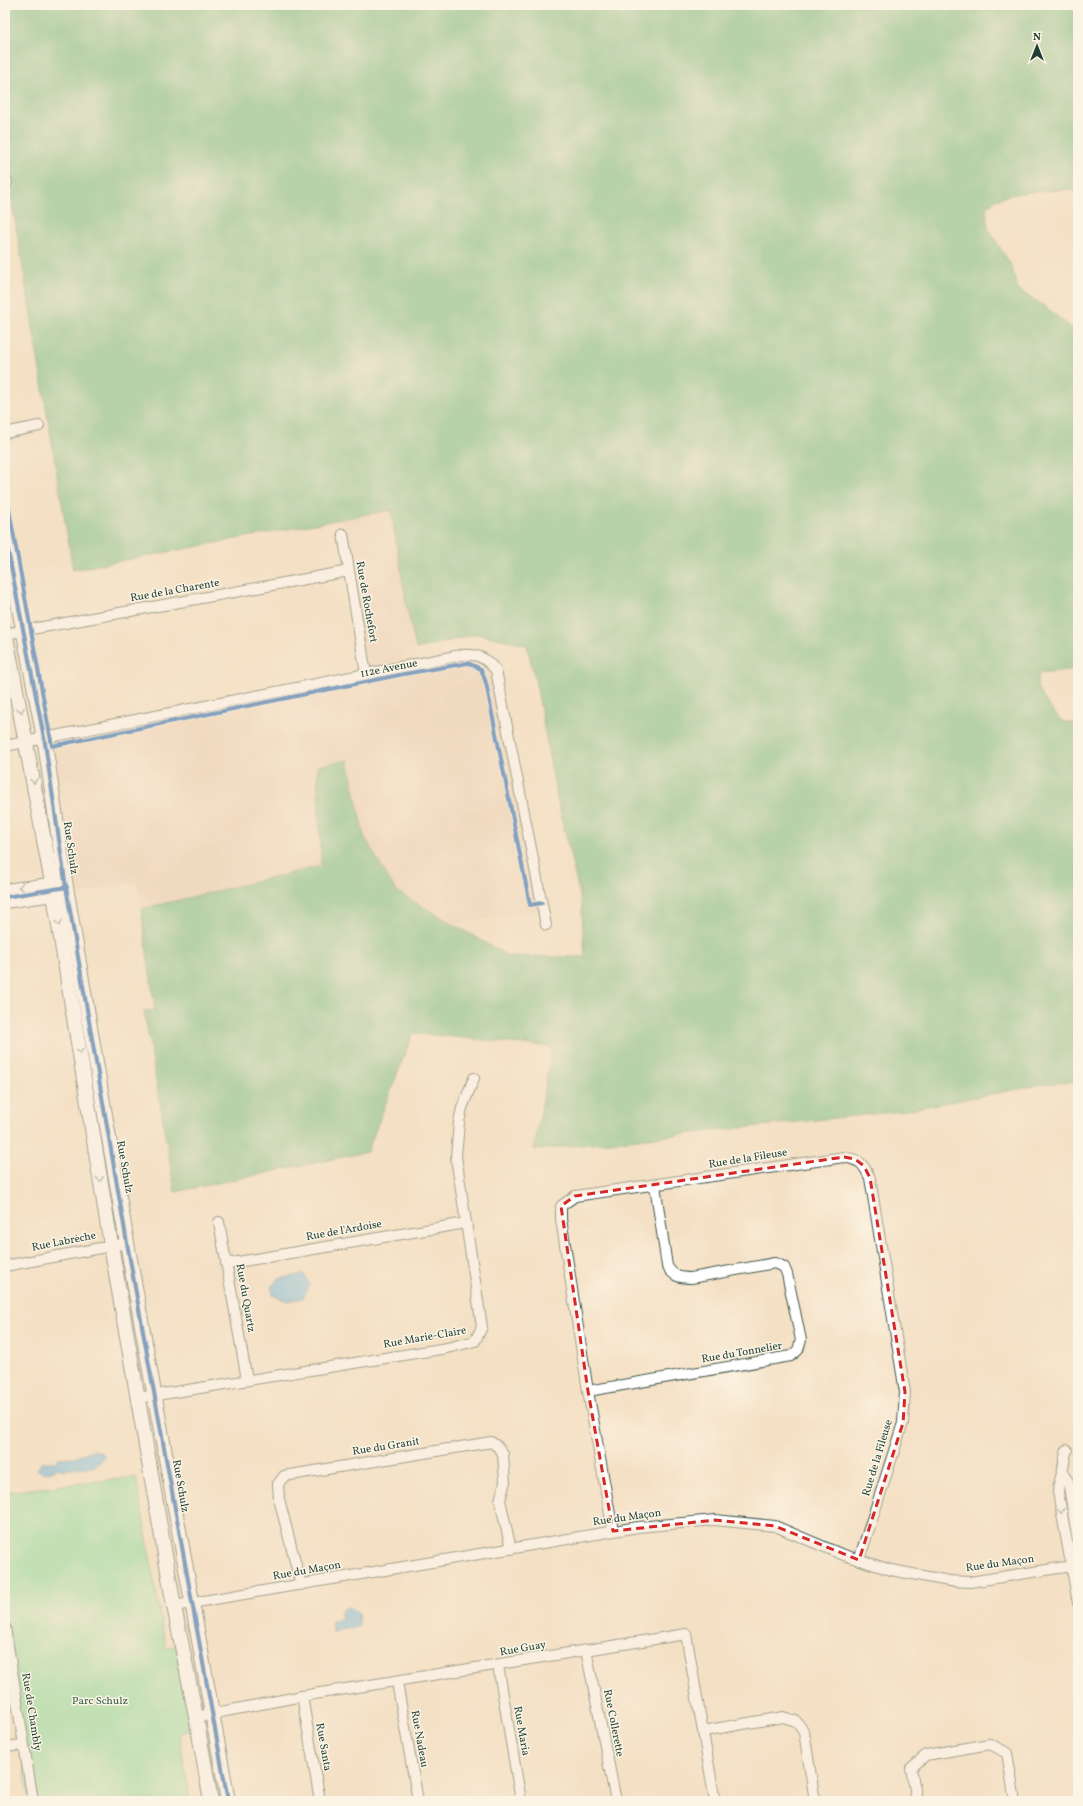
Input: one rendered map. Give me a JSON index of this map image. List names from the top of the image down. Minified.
{"streets":{"street":["Rue de la Charente","Rue de Rochefort","112e Avenue","Rue Schulz","Rue de la Fileuse","Rue de l'Ardoise","Rue Labrèche","Rue du Quartz","Rue Marie-Claire","Rue du Tonnelier","Rue du Granit","Rue du Maçon","Rue Guay","Rue de Chambly","Rue Collerette","Rue Maria","Rue Nadeau","Rue Santa"]},"crossings":[["Rue de la Charente","Rue de Rochefort"],["Rue de la Charente","Rue Schulz"],["Rue de Rochefort","112e Avenue"],["112e Avenue","Rue Schulz"],["Rue Schulz","Rue Labrèche"],["Rue Schulz","Rue Marie-Claire"],["Rue Schulz","Rue du Maçon"],["Rue Schulz","Rue Guay"],["Rue de la Fileuse","Rue du Tonnelier"],["Rue de la Fileuse","Rue du Maçon"],["Rue de l'Ardoise","Rue du Quartz"],["Rue de l'Ardoise","Rue Marie-Claire"],["Rue du Quartz","Rue Marie-Claire"],["Rue du Granit","Rue du Maçon"],["Rue Guay","Rue Collerette"],["Rue Guay","Rue Maria"],["Rue Guay","Rue Nadeau"],["Rue Guay","Rue Santa"]],"parks":["Parc Schulz"],"north":"top"}
